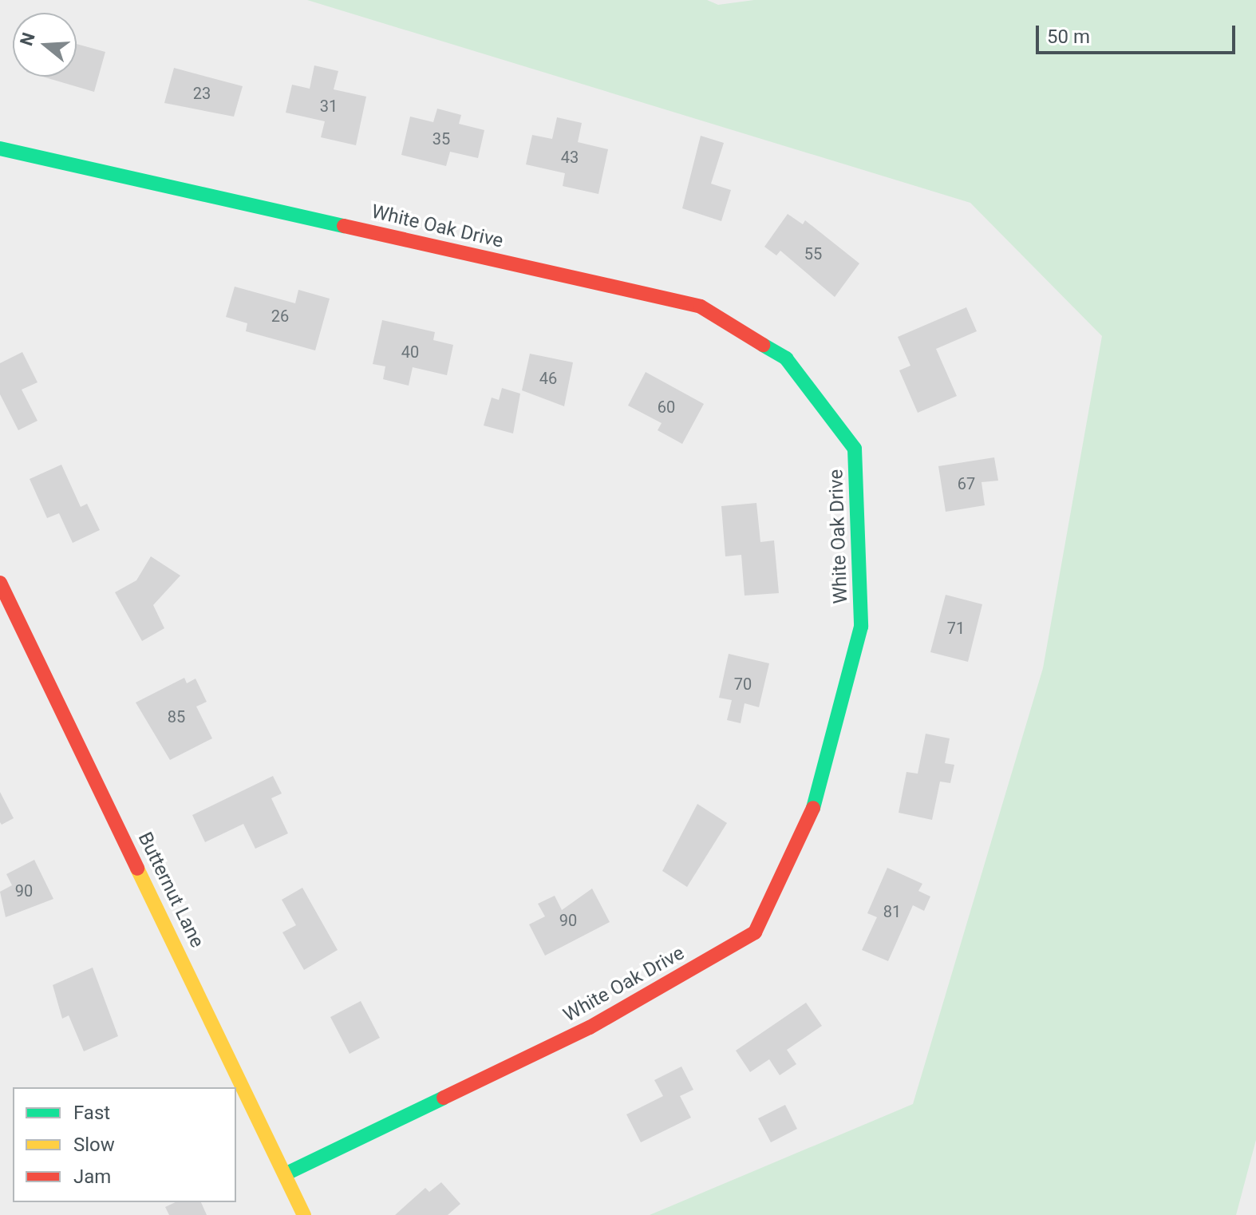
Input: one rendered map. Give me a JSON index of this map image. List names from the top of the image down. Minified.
{"streets":{"street":["White Oak Drive","Butternut Lane"]},"crossings":[["White Oak Drive","Butternut Lane"]],"house_numbers":["23","31","35","43","55","26","40","46","60","67","71","70","85","90","81","90"],"legend":["Fast","Slow","Jam"],"scale_bar":"50 m","north":"left"}
